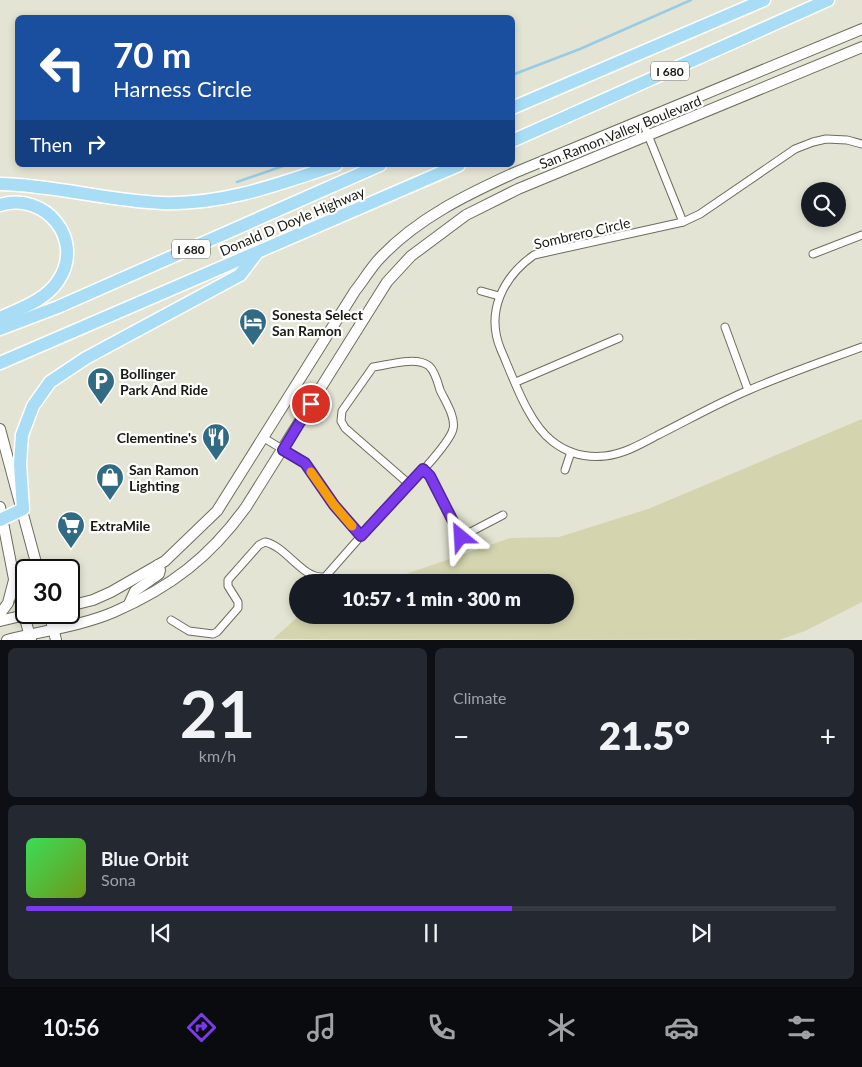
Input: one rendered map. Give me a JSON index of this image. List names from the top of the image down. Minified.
{"streets":{"highway":["I 680","Donald D Doyle Highway"],"main road":["San Ramon Valley Boulevard"],"street":["Sombrero Circle"]},"places":{"hotel":["Sonesta Select San Ramon"],"parking":["Bollinger Park And Ride"],"restaurant":["Clementine's"],"shop":["San Ramon Lighting"],"supermarket":["ExtraMile"]},"page":{"turn":["70 m","Harness Circle"],"then":"Then","limit":"30","trip":"10:57 · 1 min · 300 m","tile":[["21","km/h"],"Climate"],"heat":["−","21.5°","+"],"song":["Blue Orbit","Sona"],"tabs":"10:56"}}
